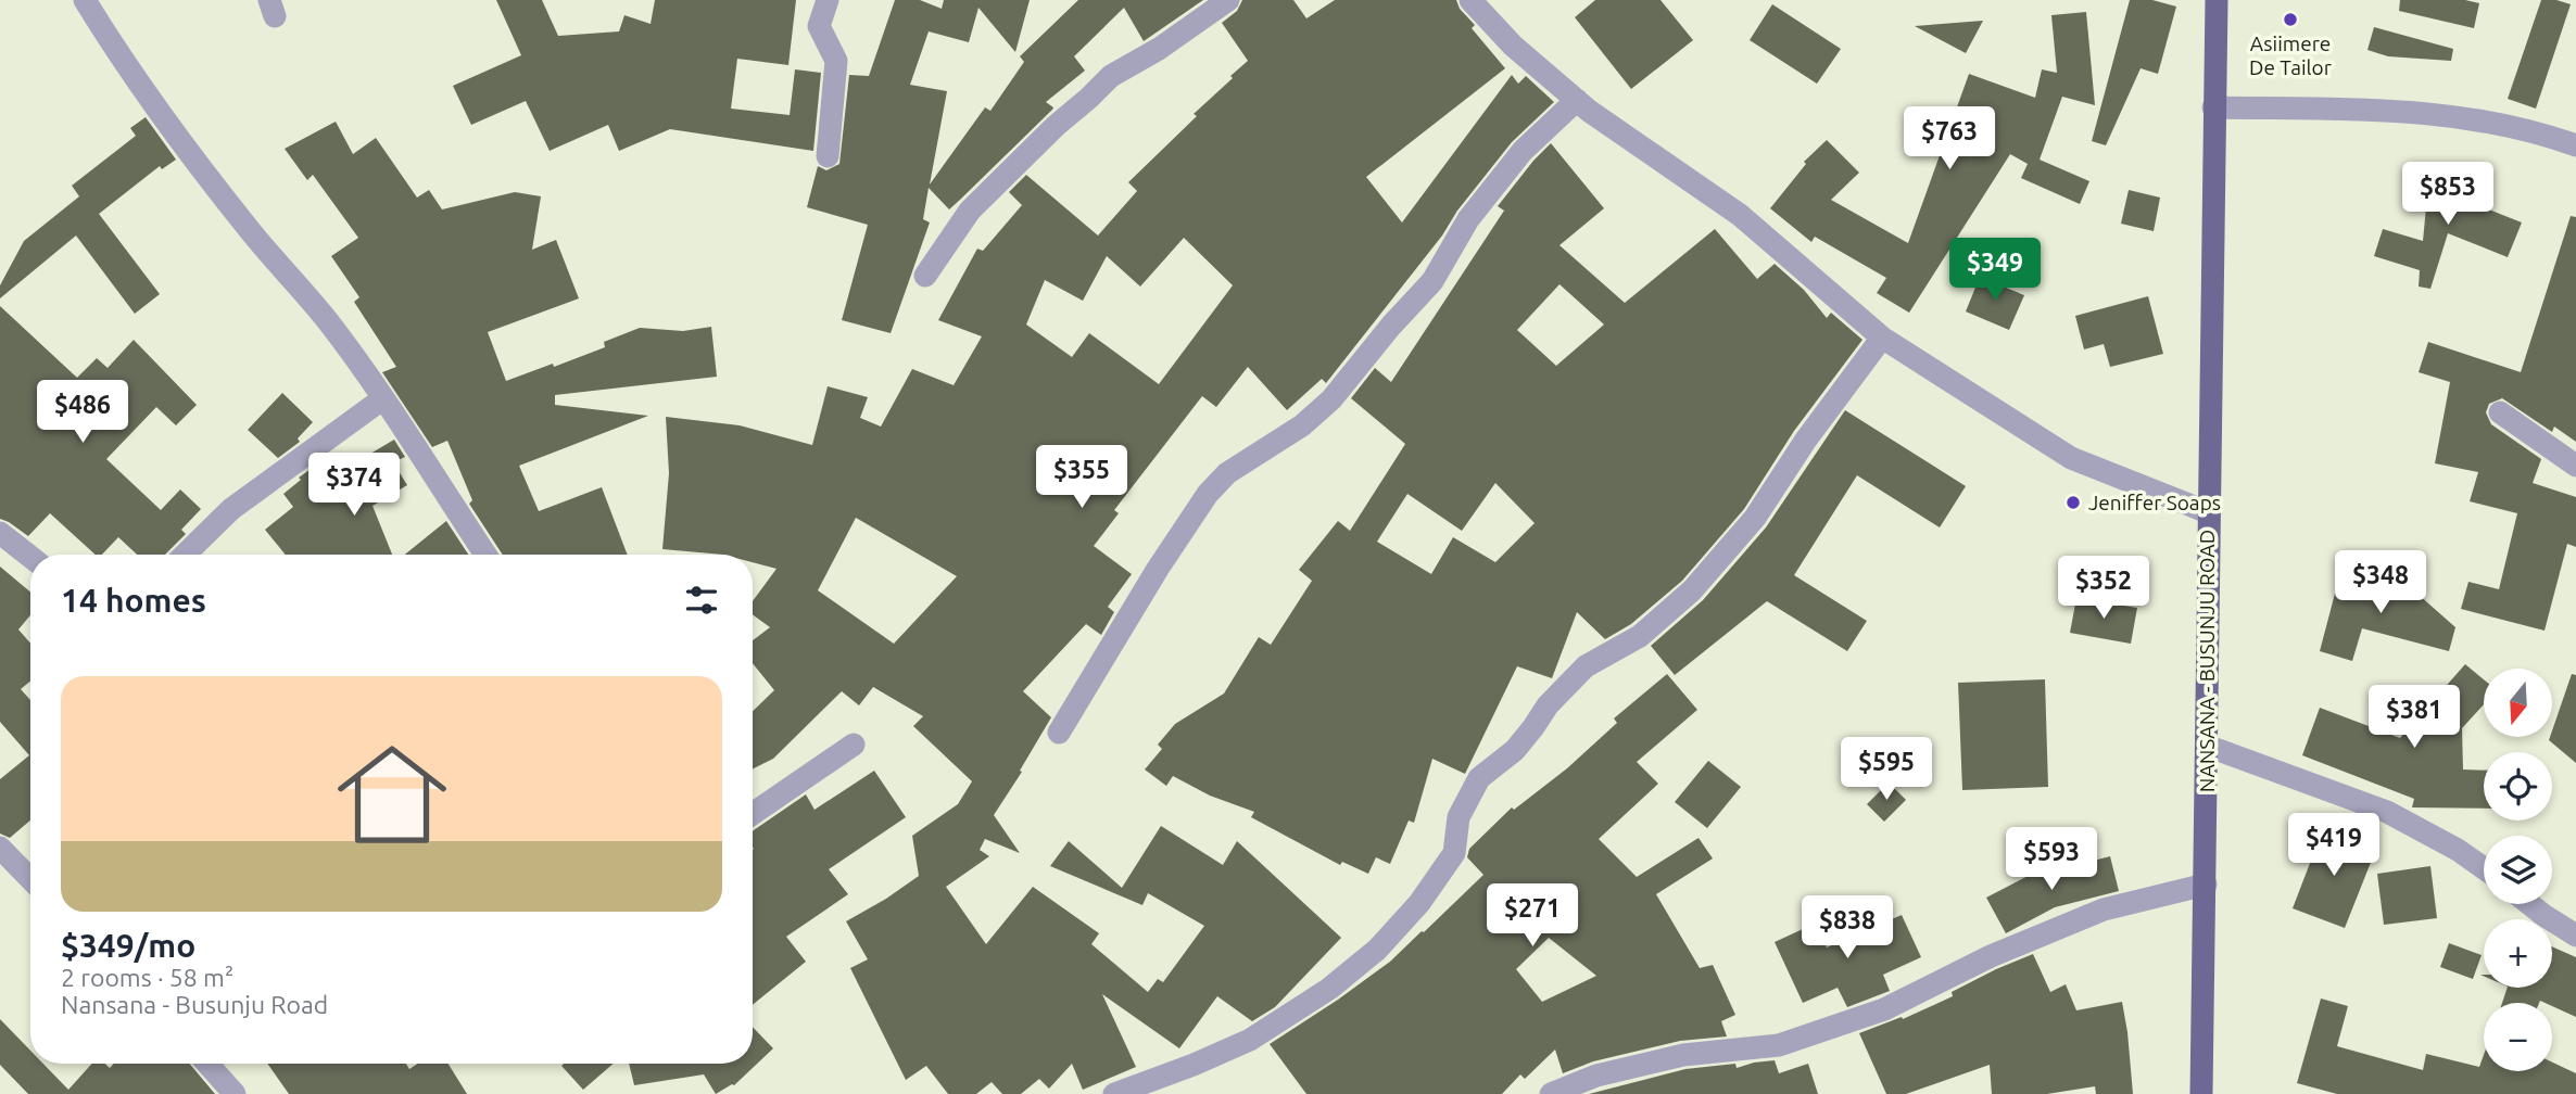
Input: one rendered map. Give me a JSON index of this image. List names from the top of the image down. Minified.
{"streets":{"main road":["NANSANA - BUSUNJU ROAD"]},"places":["Asiimere De Tailor","Jeniffer Soaps"],"north":"bottom","page":{"price":["$763","$853","$349","$486","$355","$374","$348","$352","$381","$595","$419","$593","$271","$838"],"heading":"14 homes","list":[{"name":"$349/mo","note":"2 rooms · 58 m² · Nansana - Busunju Road"}],"map_buttons":["+","−"]}}
